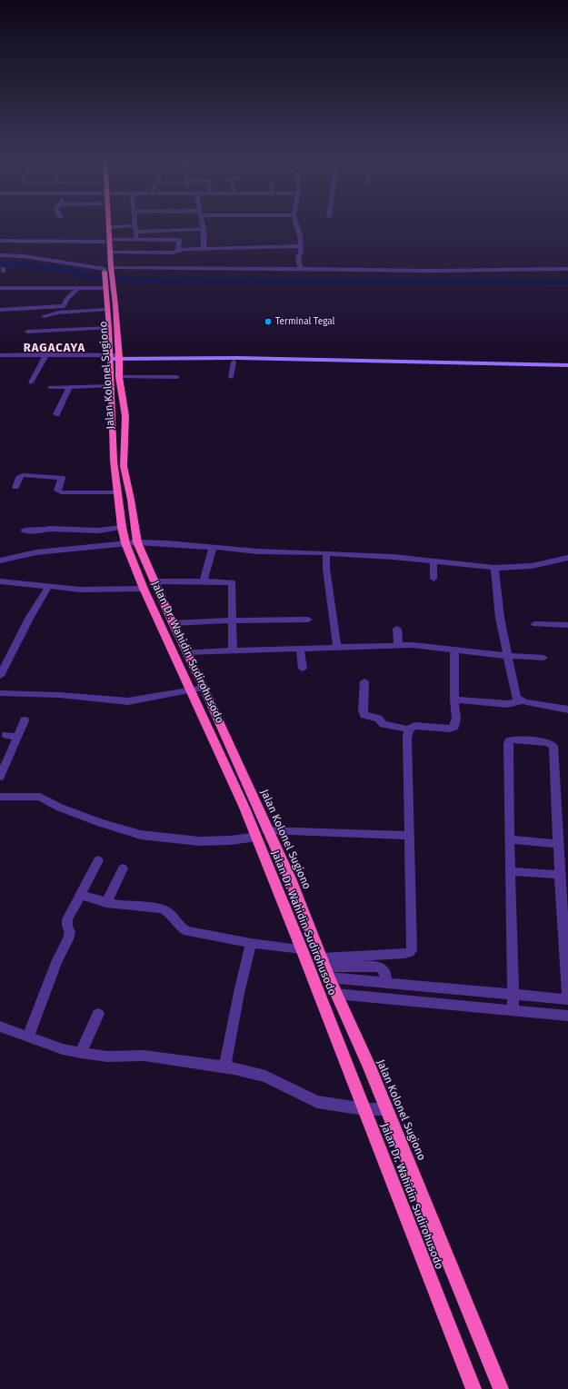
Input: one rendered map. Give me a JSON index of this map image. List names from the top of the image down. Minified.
{"streets":{"highway":["Jalan Kolonel Sugiono","Jalan Dr. Wahidin Sudirohusodo"]},"crossings":[["Jalan Kolonel Sugiono","Jalan Dr. Wahidin Sudirohusodo"]],"districts":["RAGACAYA"],"places":["Terminal Tegal"]}
